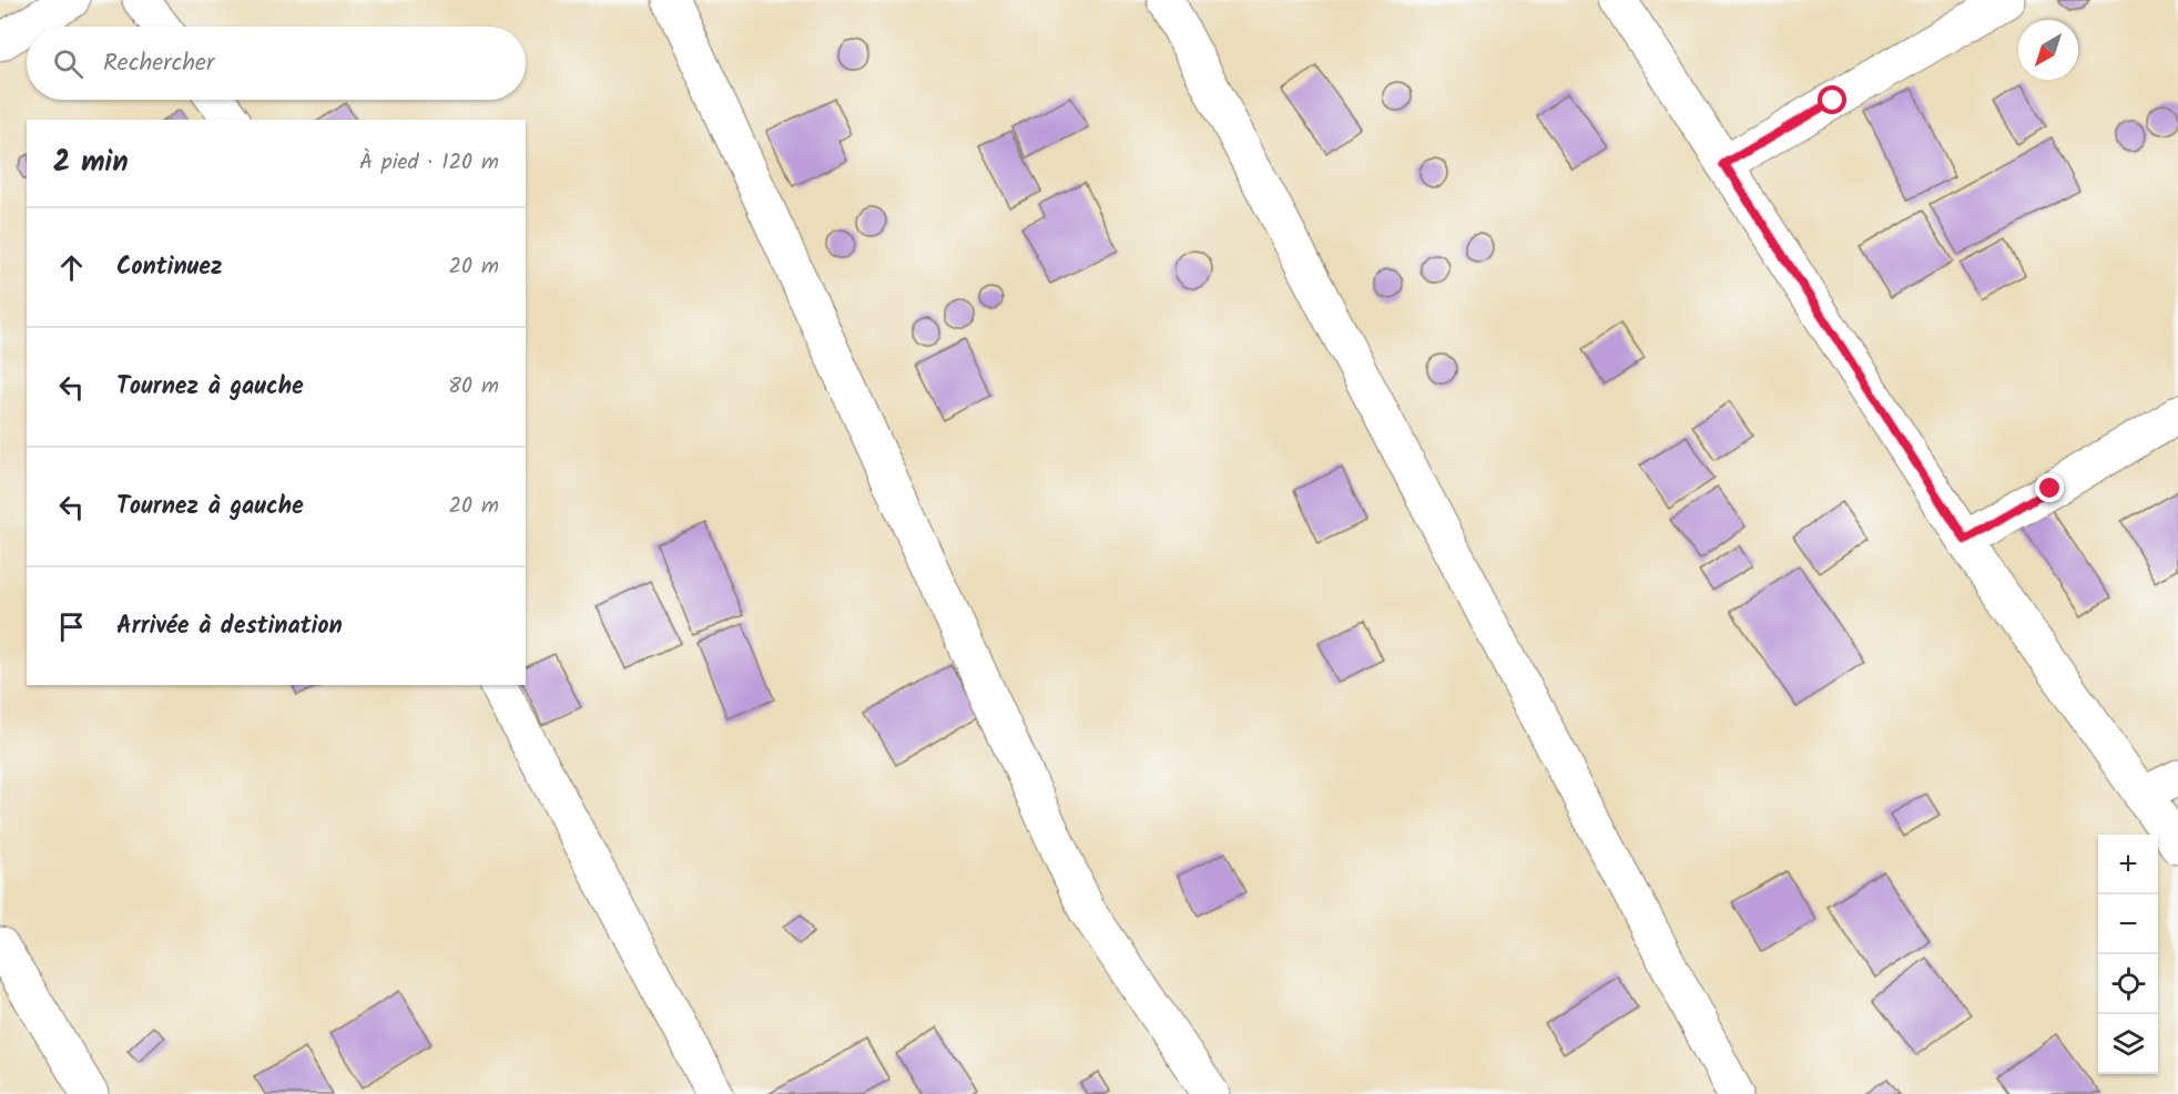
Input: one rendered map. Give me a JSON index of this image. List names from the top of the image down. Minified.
{"north":"bottom left","page":{"search":"Rechercher","heading":["2 min","À pied · 120 m"],"list":[["Continuez","20 m"],["Tournez à gauche","80 m"],["Tournez à gauche","20 m"],"Arrivée à destination"],"map_buttons":["+","−"]}}
